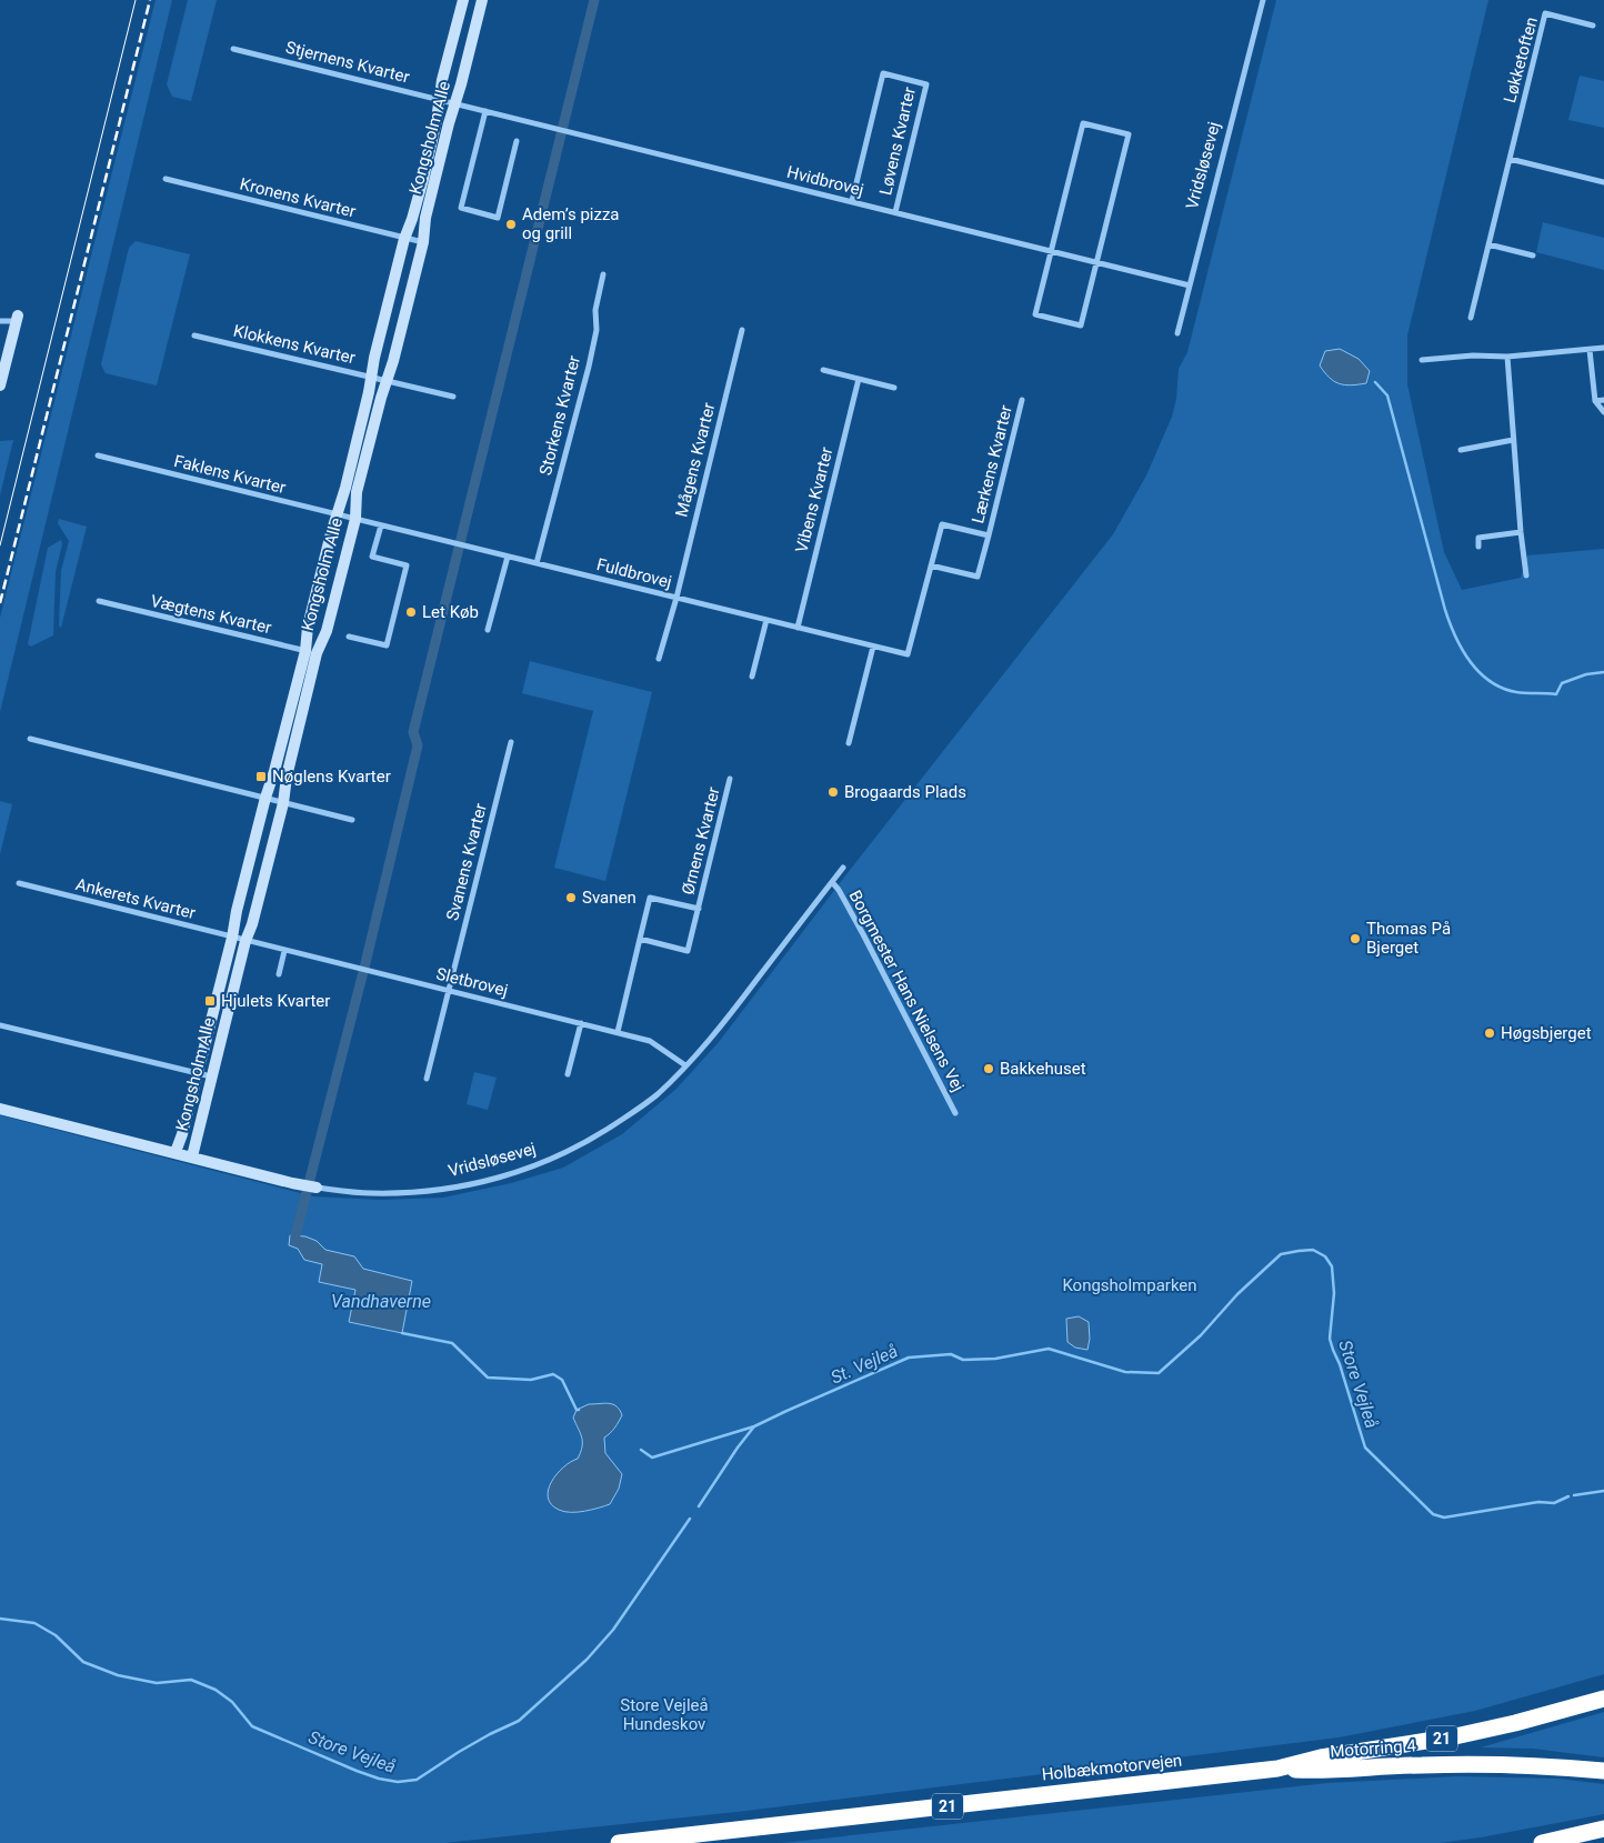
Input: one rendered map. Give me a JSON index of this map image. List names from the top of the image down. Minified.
{"streets":{"highway":["21","Motorring 4","Holbækmotorvejen"],"street":["Løkketoften","Stjernens Kvarter","Kongsholm Alle","Løvens Kvarter","Vridsløsevej","Hvidbrovej","Kronens Kvarter","Klokkens Kvarter","Storkens Kvarter","Mågens Kvarter","Lærkens Kvarter","Faklens Kvarter","Vibens Kvarter","Fuldbrovej","Vægtens Kvarter","Ørnens Kvarter","Svanens Kvarter","Ankerets Kvarter","Sletbrovej","Borgmester Hans Nielsens Vej"]},"crossings":[["Stjernens Kvarter","Kongsholm Alle"],["Stjernens Kvarter","Hvidbrovej"],["Kongsholm Alle","Vridsløsevej"],["Kongsholm Alle","Hvidbrovej"],["Kongsholm Alle","Kronens Kvarter"],["Kongsholm Alle","Klokkens Kvarter"],["Kongsholm Alle","Faklens Kvarter"],["Kongsholm Alle","Fuldbrovej"],["Kongsholm Alle","Vægtens Kvarter"],["Kongsholm Alle","Ankerets Kvarter"],["Kongsholm Alle","Sletbrovej"],["Løvens Kvarter","Hvidbrovej"],["Vridsløsevej","Hvidbrovej"],["Vridsløsevej","Sletbrovej"],["Vridsløsevej","Borgmester Hans Nielsens Vej"],["Storkens Kvarter","Fuldbrovej"],["Mågens Kvarter","Fuldbrovej"],["Lærkens Kvarter","Fuldbrovej"],["Faklens Kvarter","Fuldbrovej"],["Vibens Kvarter","Fuldbrovej"],["Ørnens Kvarter","Sletbrovej"],["Svanens Kvarter","Sletbrovej"],["Ankerets Kvarter","Sletbrovej"],["Motorring 4","Holbækmotorvejen"]],"water":["Vandhaverne","St. Vejleå","Store Vejleå"],"parks":["Kongsholmparken","Store Vejleå Hundeskov"],"places":{"other":["Adem’s pizza og grill","Let Køb","Brogaards Plads","Svanen","Thomas På Bjerget","Høgsbjerget","Bakkehuset"],"transit":["Nøglens Kvarter","Hjulets Kvarter"]}}
